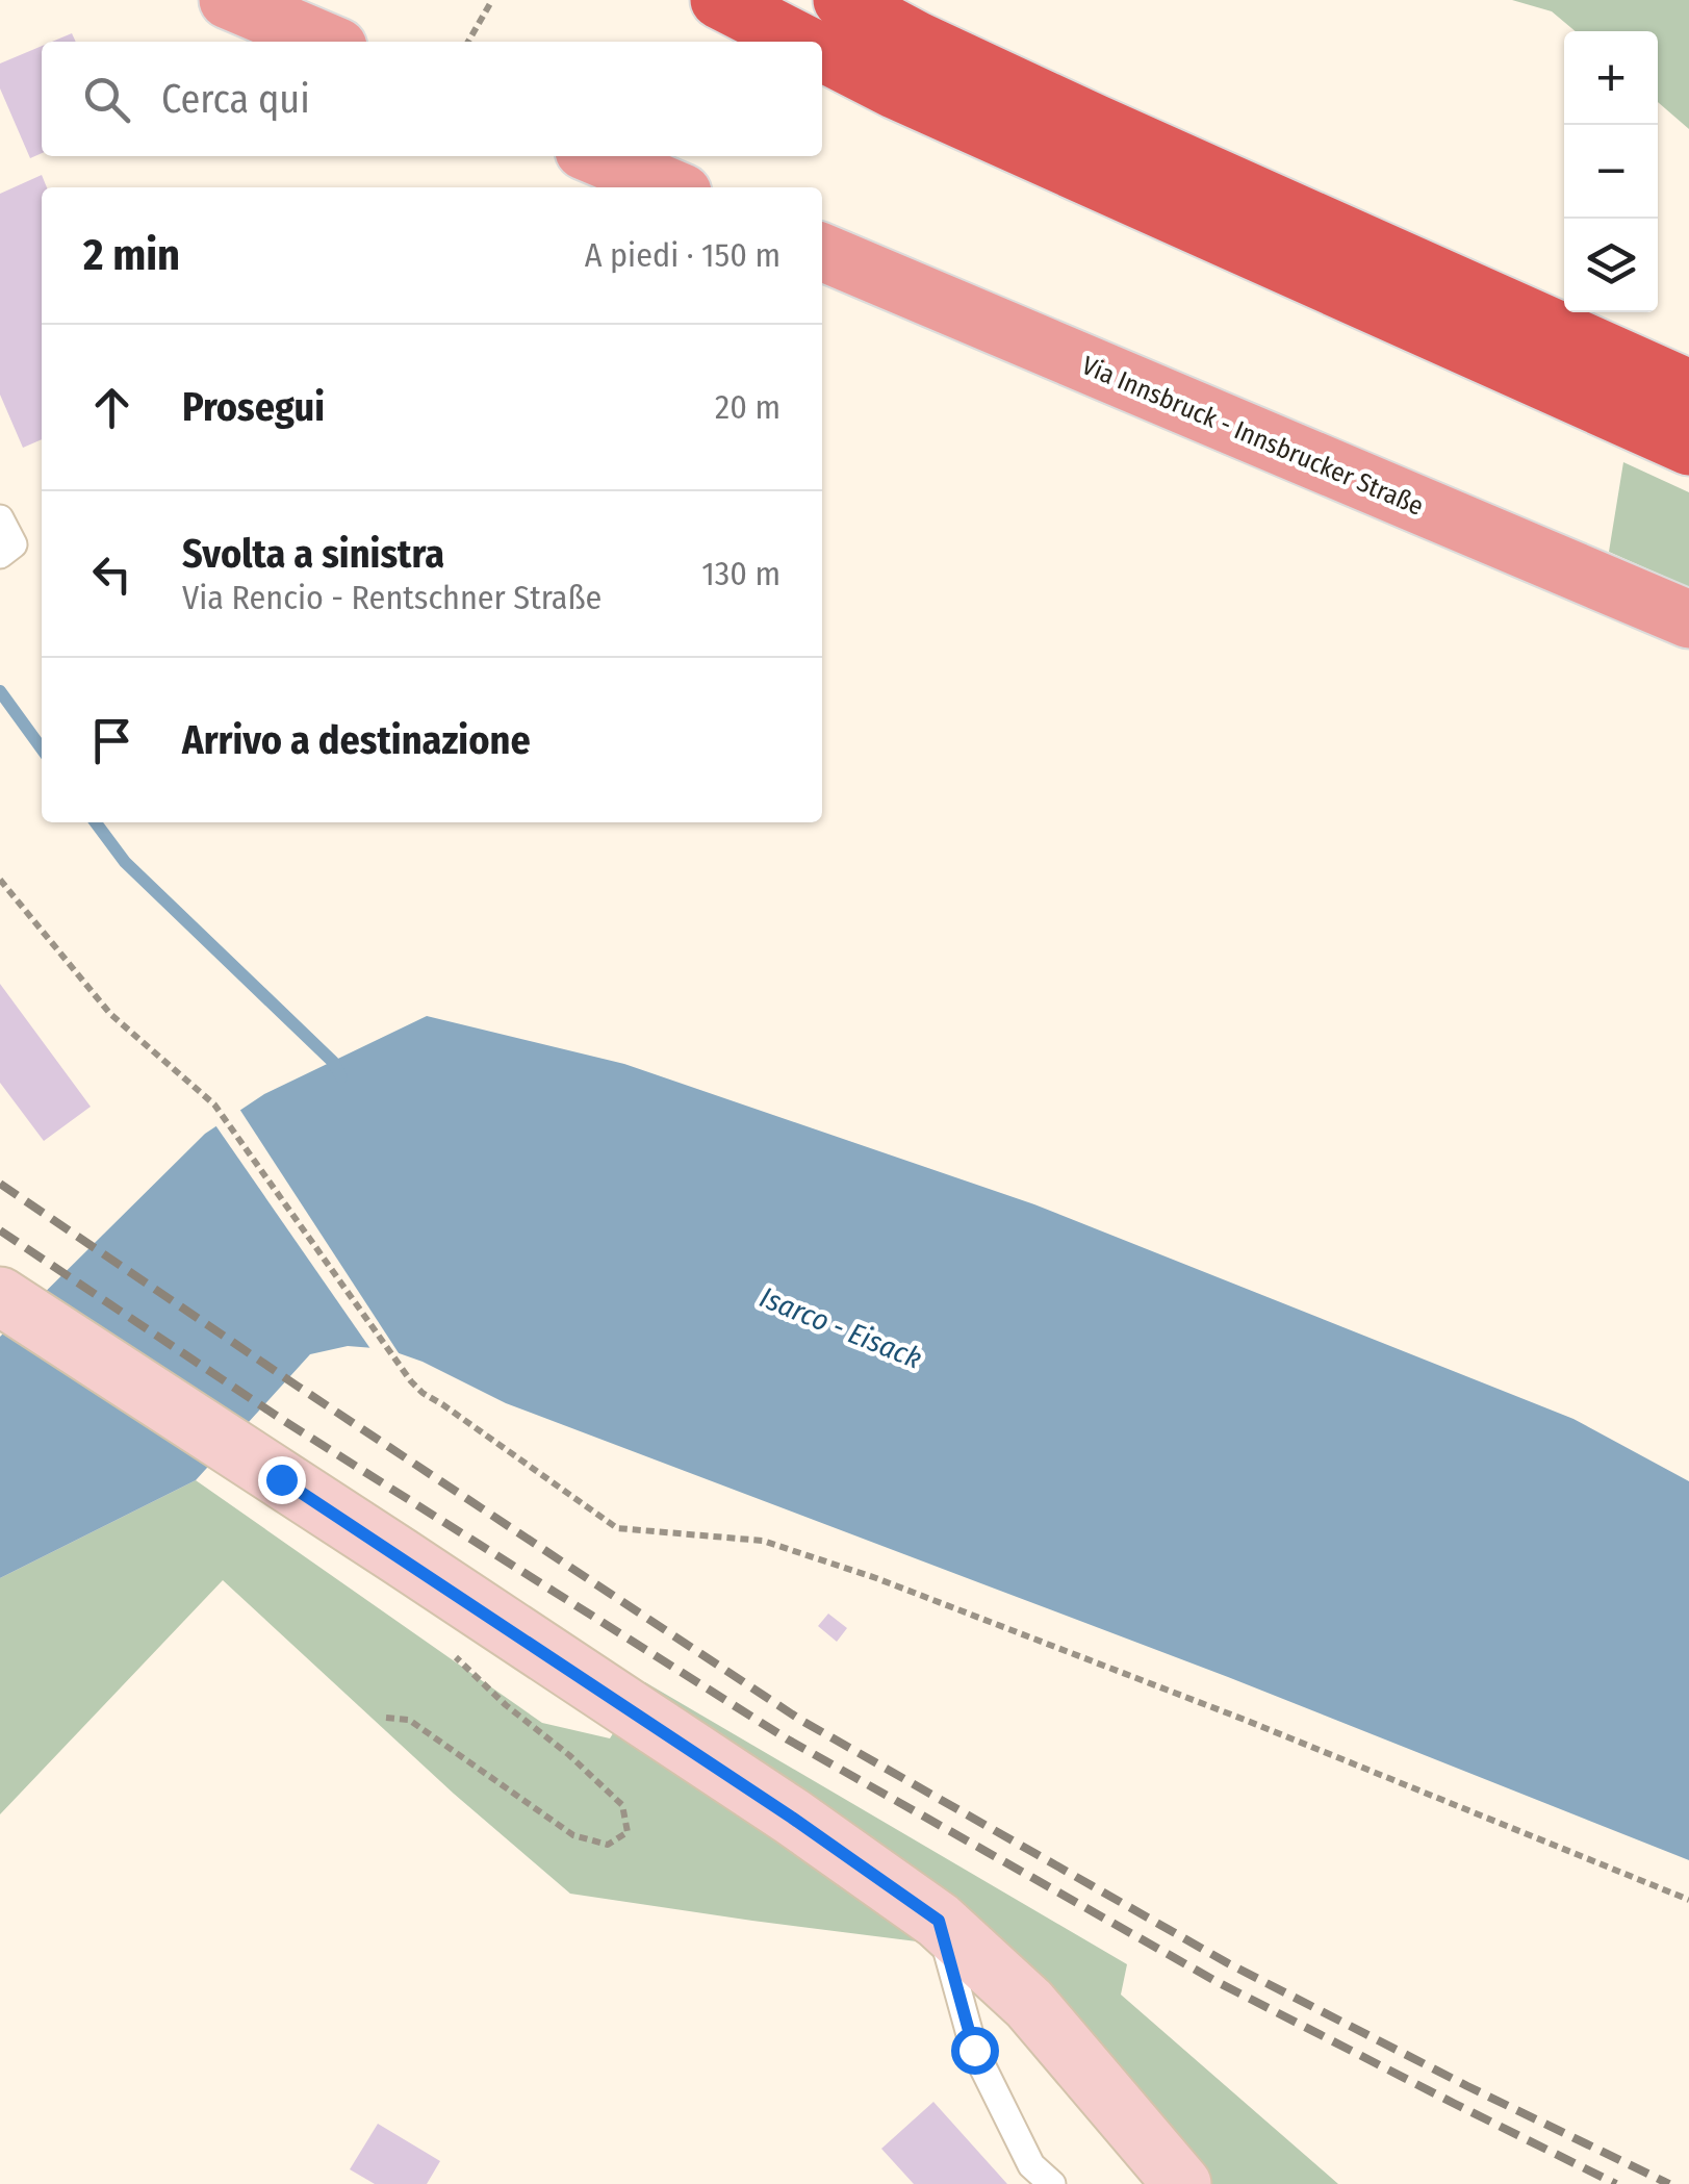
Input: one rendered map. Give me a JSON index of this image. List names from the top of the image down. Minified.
{"streets":{"main road":["Via Innsbruck - Innsbrucker Straße"]},"water":["Isarco - Eisack"],"page":{"map_buttons":["+","−"],"search":"Cerca qui","heading":["2 min","A piedi · 150 m"],"list":[["Prosegui","20 m"],["Svolta a sinistra","Via Rencio - Rentschner Straße","130 m"],"Arrivo a destinazione"]}}
